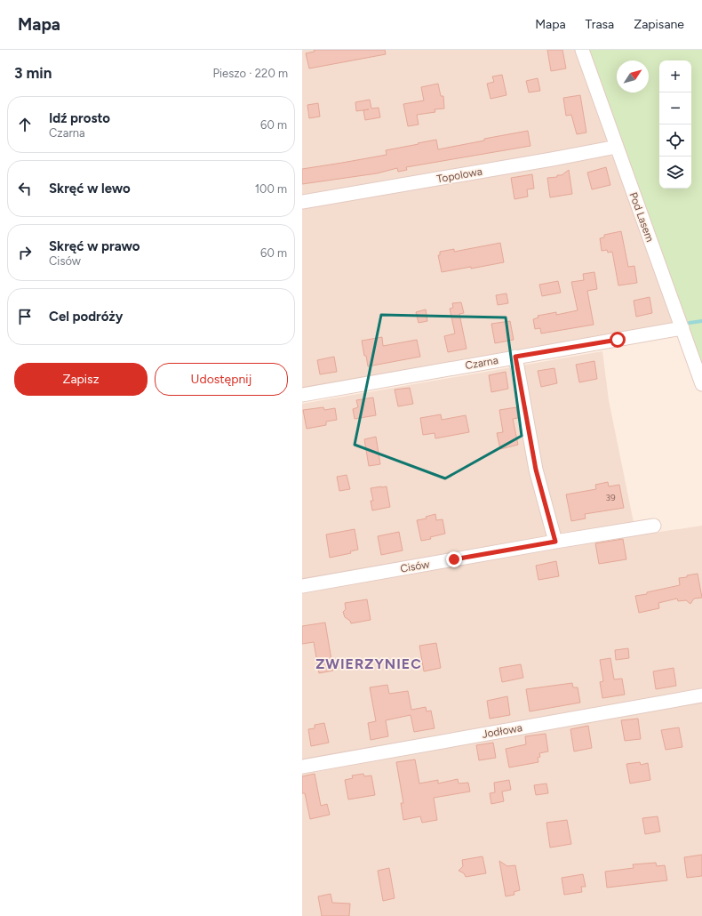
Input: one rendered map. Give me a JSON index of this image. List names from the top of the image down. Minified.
{"streets":{"street":["Topolowa","Pod Lasem","Czarna","Cisów","Jodłowa"]},"crossings":[["Topolowa","Pod Lasem"],["Pod Lasem","Czarna"]],"districts":["ZWIERZYNIEC"],"house_numbers":["39"],"north":"top right","page":{"header":"Mapa","nav":["Mapa","Trasa","Zapisane"],"heading":["3 min","Pieszo · 220 m"],"map_buttons":["+","−"],"list":[["Idź prosto","Czarna","60 m"],["Skręć w lewo","100 m"],["Skręć w prawo","Cisów","60 m"],"Cel podróży"],"buttons":["Zapisz","Udostępnij"]}}
